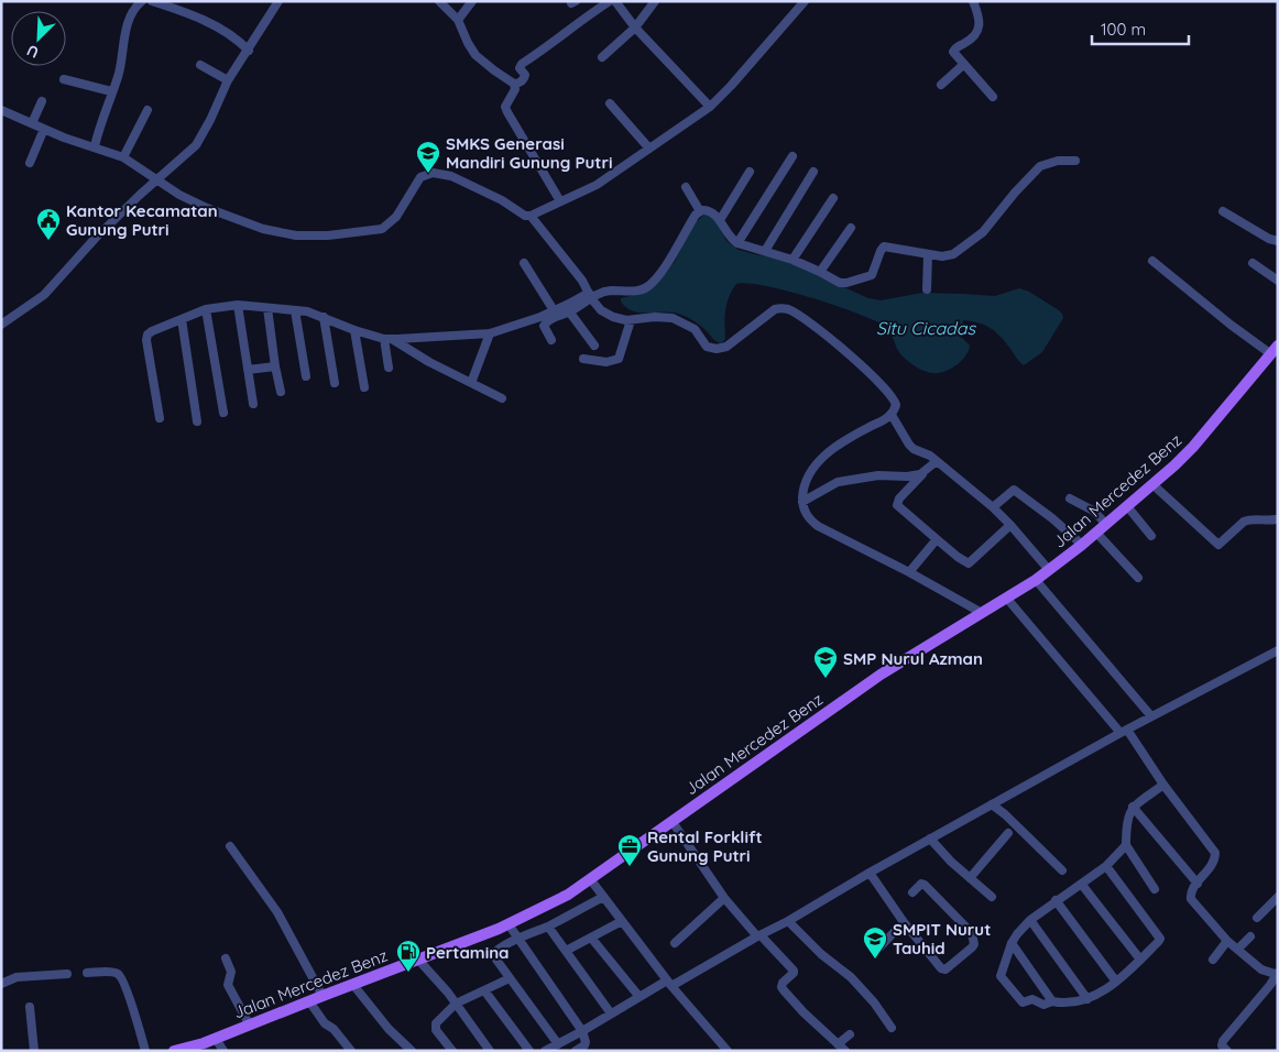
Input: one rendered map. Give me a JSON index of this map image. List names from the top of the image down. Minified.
{"streets":{"main road":["Jalan Mercedez Benz"]},"water":["Situ Cicadas"],"places":{"school or university":["SMKS Generasi Mandiri Gunung Putri","SMP Nurul Azman","SMPIT Nurut Tauhid"],"public building":["Kantor Kecamatan Gunung Putri"],"office":["Rental Forklift Gunung Putri"],"fuel station":["Pertamina"]},"scale_bar":"100 m","north":"bottom left"}
